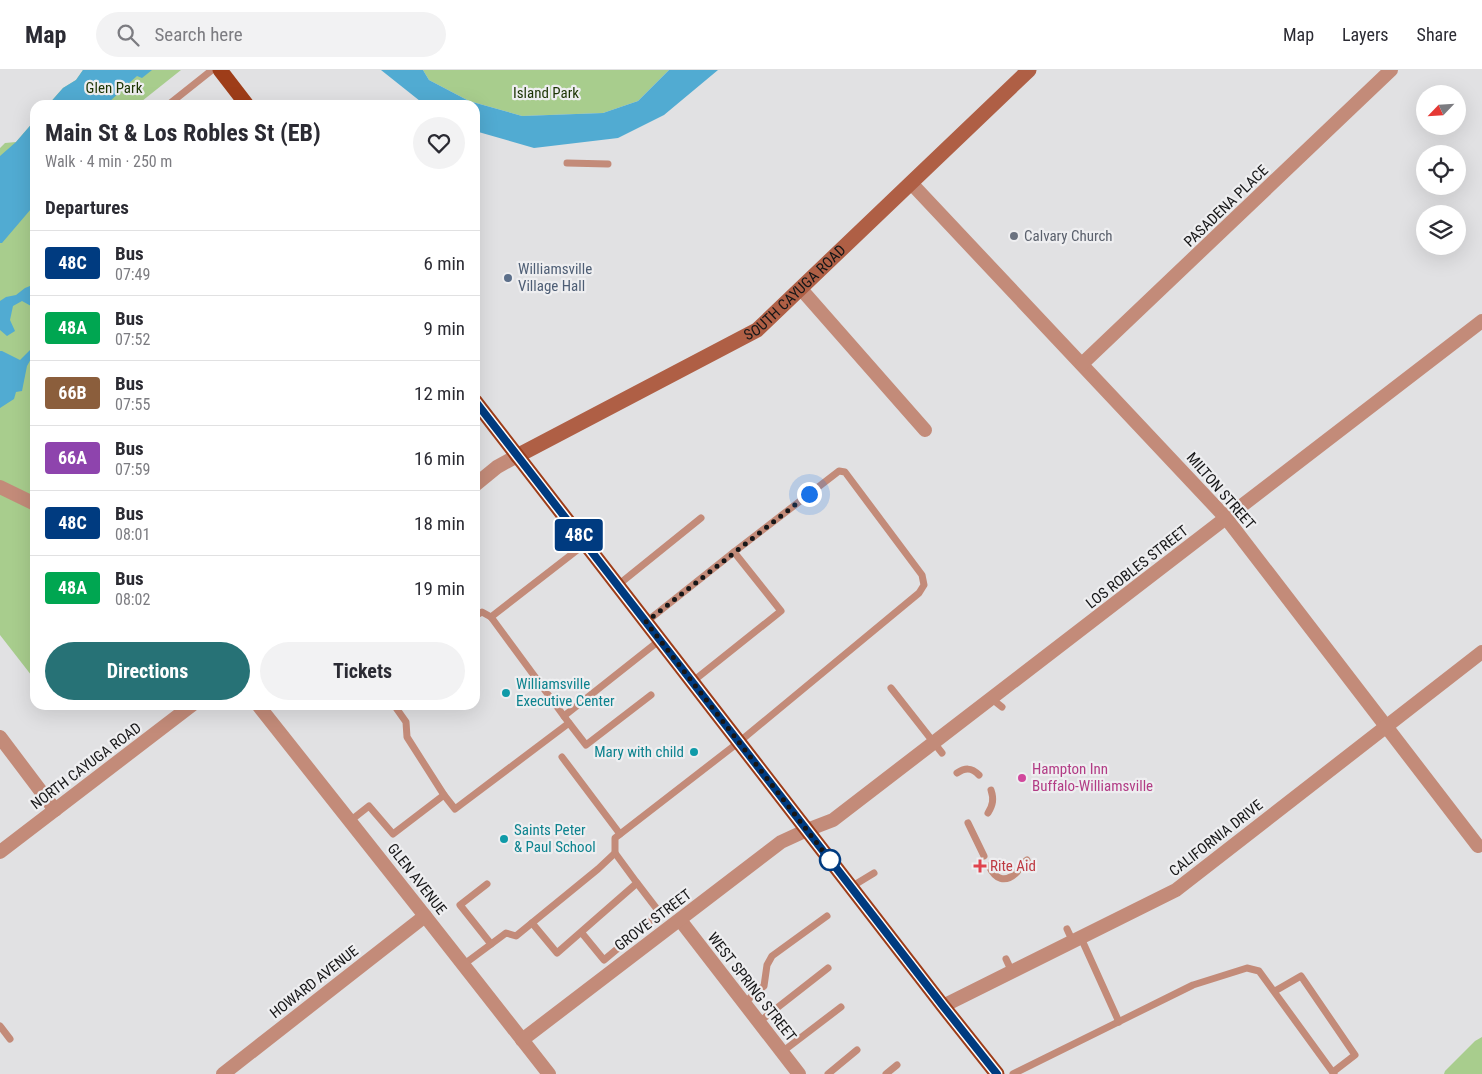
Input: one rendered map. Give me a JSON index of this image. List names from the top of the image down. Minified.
{"streets":{"street":["PASADENA PLACE","SOUTH CAYUGA ROAD","MILTON STREET","LOS ROBLES STREET","NORTH CAYUGA ROAD","CALIFORNIA DRIVE","GLEN AVENUE","GROVE STREET","HOWARD AVENUE","WEST SPRING STREET"]},"crossings":[["PASADENA PLACE","MILTON STREET"],["SOUTH CAYUGA ROAD","MILTON STREET"],["MILTON STREET","LOS ROBLES STREET"],["MILTON STREET","CALIFORNIA DRIVE"],["LOS ROBLES STREET","GROVE STREET"],["GLEN AVENUE","GROVE STREET"],["GLEN AVENUE","HOWARD AVENUE"],["GROVE STREET","WEST SPRING STREET"]],"parks":["Glen Park","Island Park"],"places":{"other":["Calvary Church","Williamsville Village Hall","Williamsville Executive Center","Mary with child","Hampton Inn Buffalo-Williamsville","Saints Peter & Paul School"],"health":["Rite Aid"]},"lines":["bus line 48C"],"north":"bottom left","page":{"header":"Map","search":"Search here","nav":["Map","Layers","Share"],"on_map":"48C","heading":[["Main St & Los Robles St (EB)","Walk · 4 min · 250 m"],"Departures"],"list":[{"mark":"48C","name":"Bus","note":"07:49","value":"6 min"},{"mark":"48A","name":"Bus","note":"07:52","value":"9 min"},{"mark":"66B","name":"Bus","note":"07:55","value":"12 min"},{"mark":"66A","name":"Bus","note":"07:59","value":"16 min"},{"mark":"48C","name":"Bus","note":"08:01","value":"18 min"},{"mark":"48A","name":"Bus","note":"08:02","value":"19 min"}],"buttons":["Directions","Tickets"]}}
